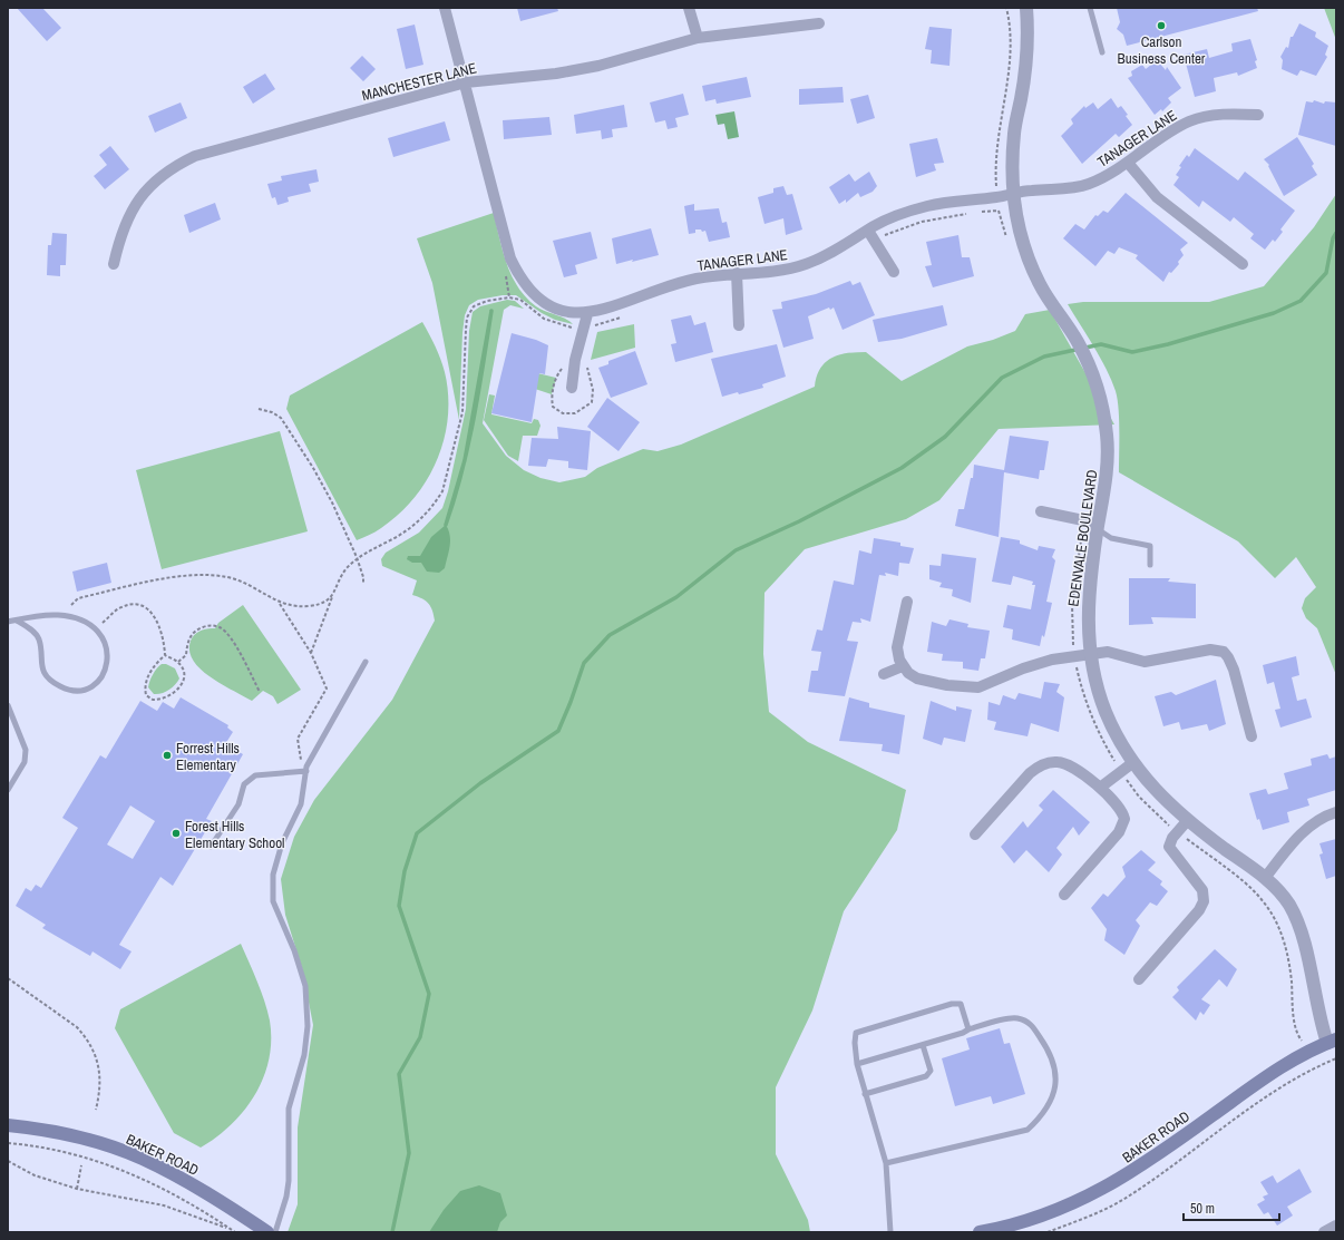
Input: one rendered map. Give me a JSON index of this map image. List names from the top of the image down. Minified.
{"streets":{"main road":["BAKER ROAD"],"street":["MANCHESTER LANE","TANAGER LANE","EDENVALE BOULEVARD"]},"crossings":[["MANCHESTER LANE","TANAGER LANE"],["TANAGER LANE","EDENVALE BOULEVARD"],["EDENVALE BOULEVARD","BAKER ROAD"]],"places":["Carlson Business Center","Forrest Hills Elementary","Forest Hills Elementary School"],"scale_bar":"50 m"}
